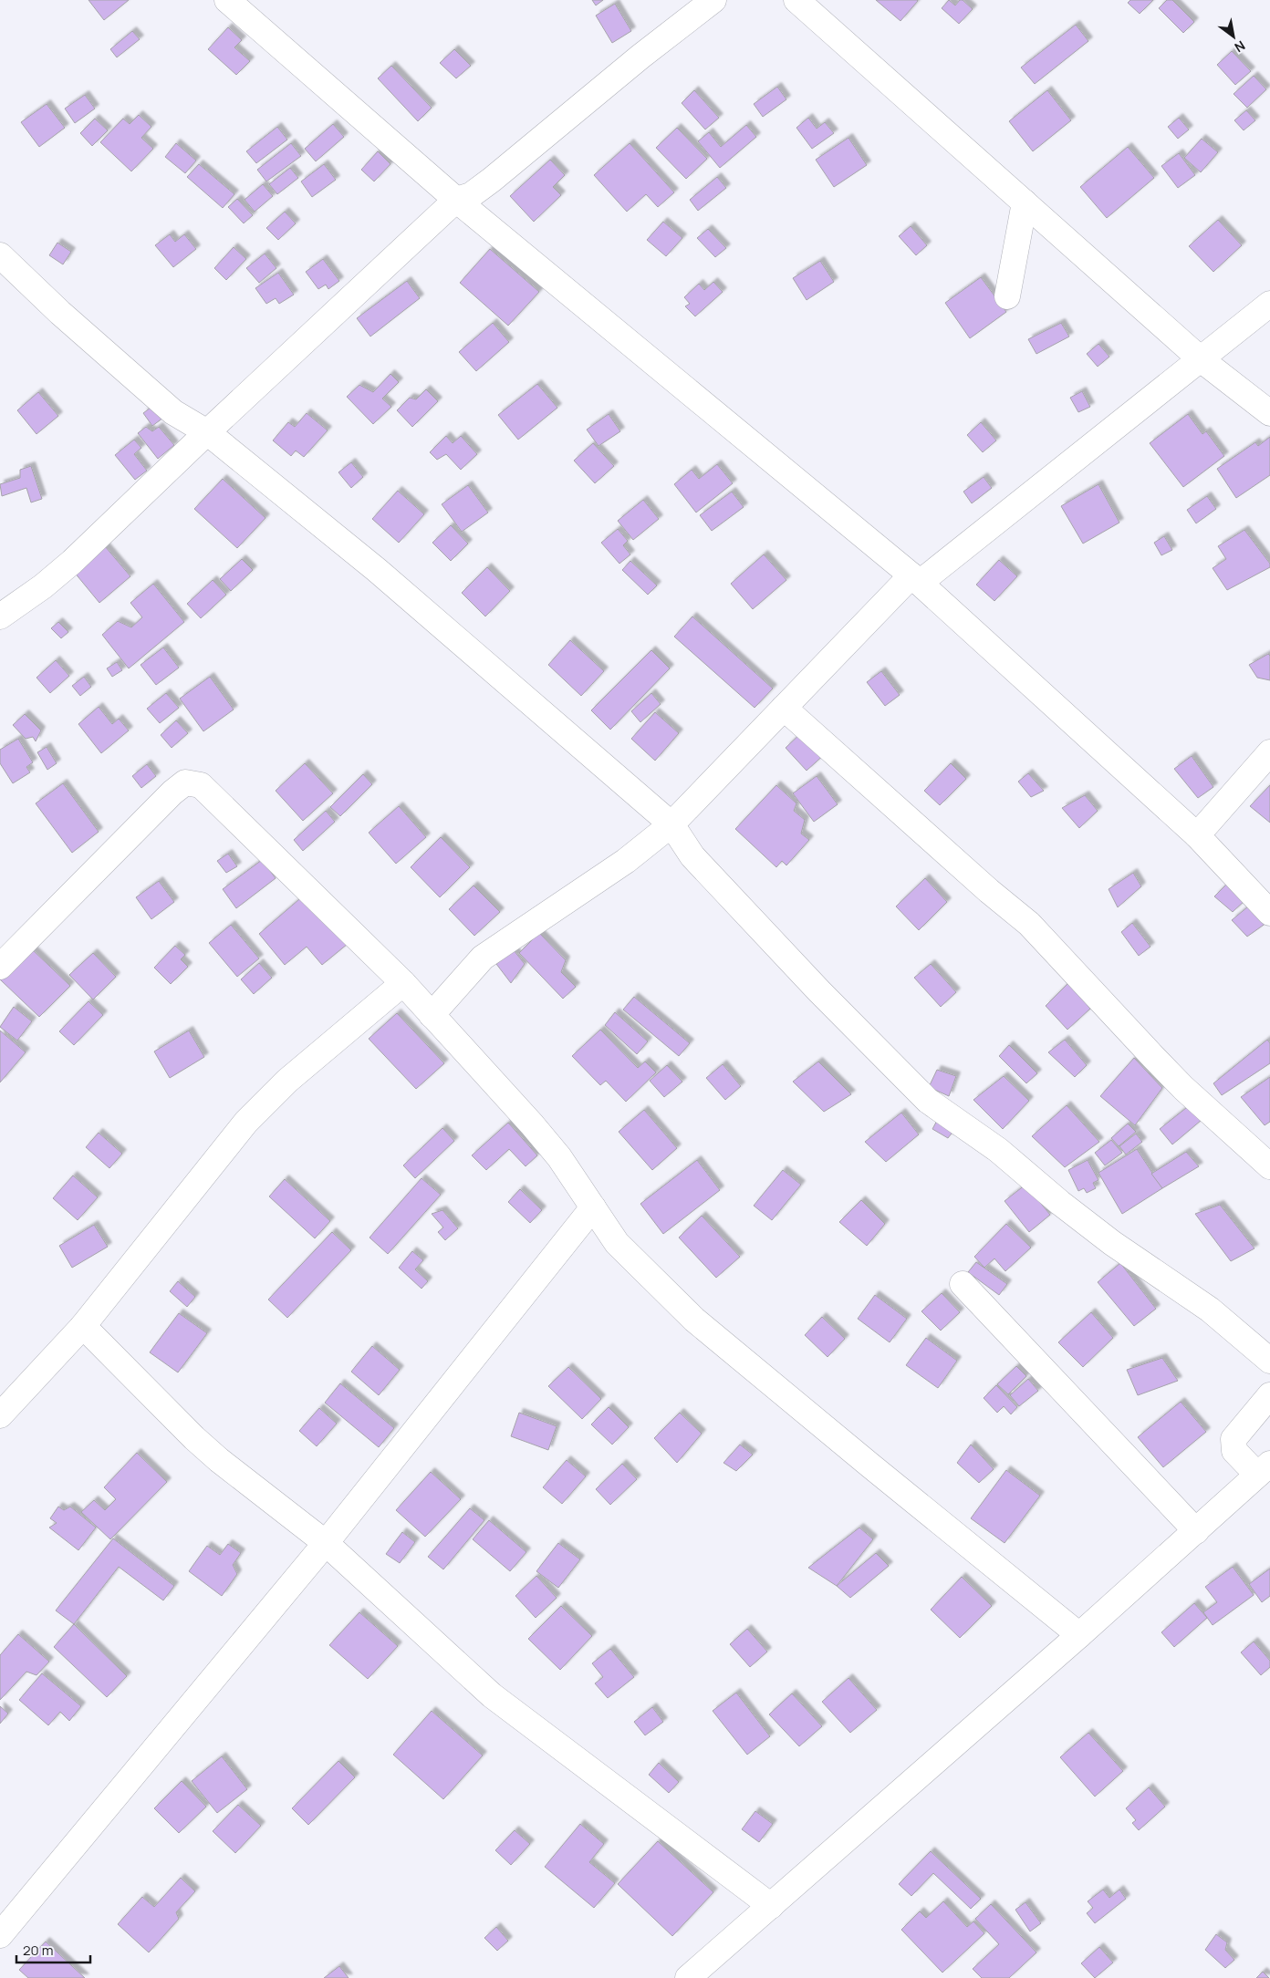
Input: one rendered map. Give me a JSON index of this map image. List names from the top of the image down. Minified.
{"scale_bar":"20 m","north":"bottom right"}
